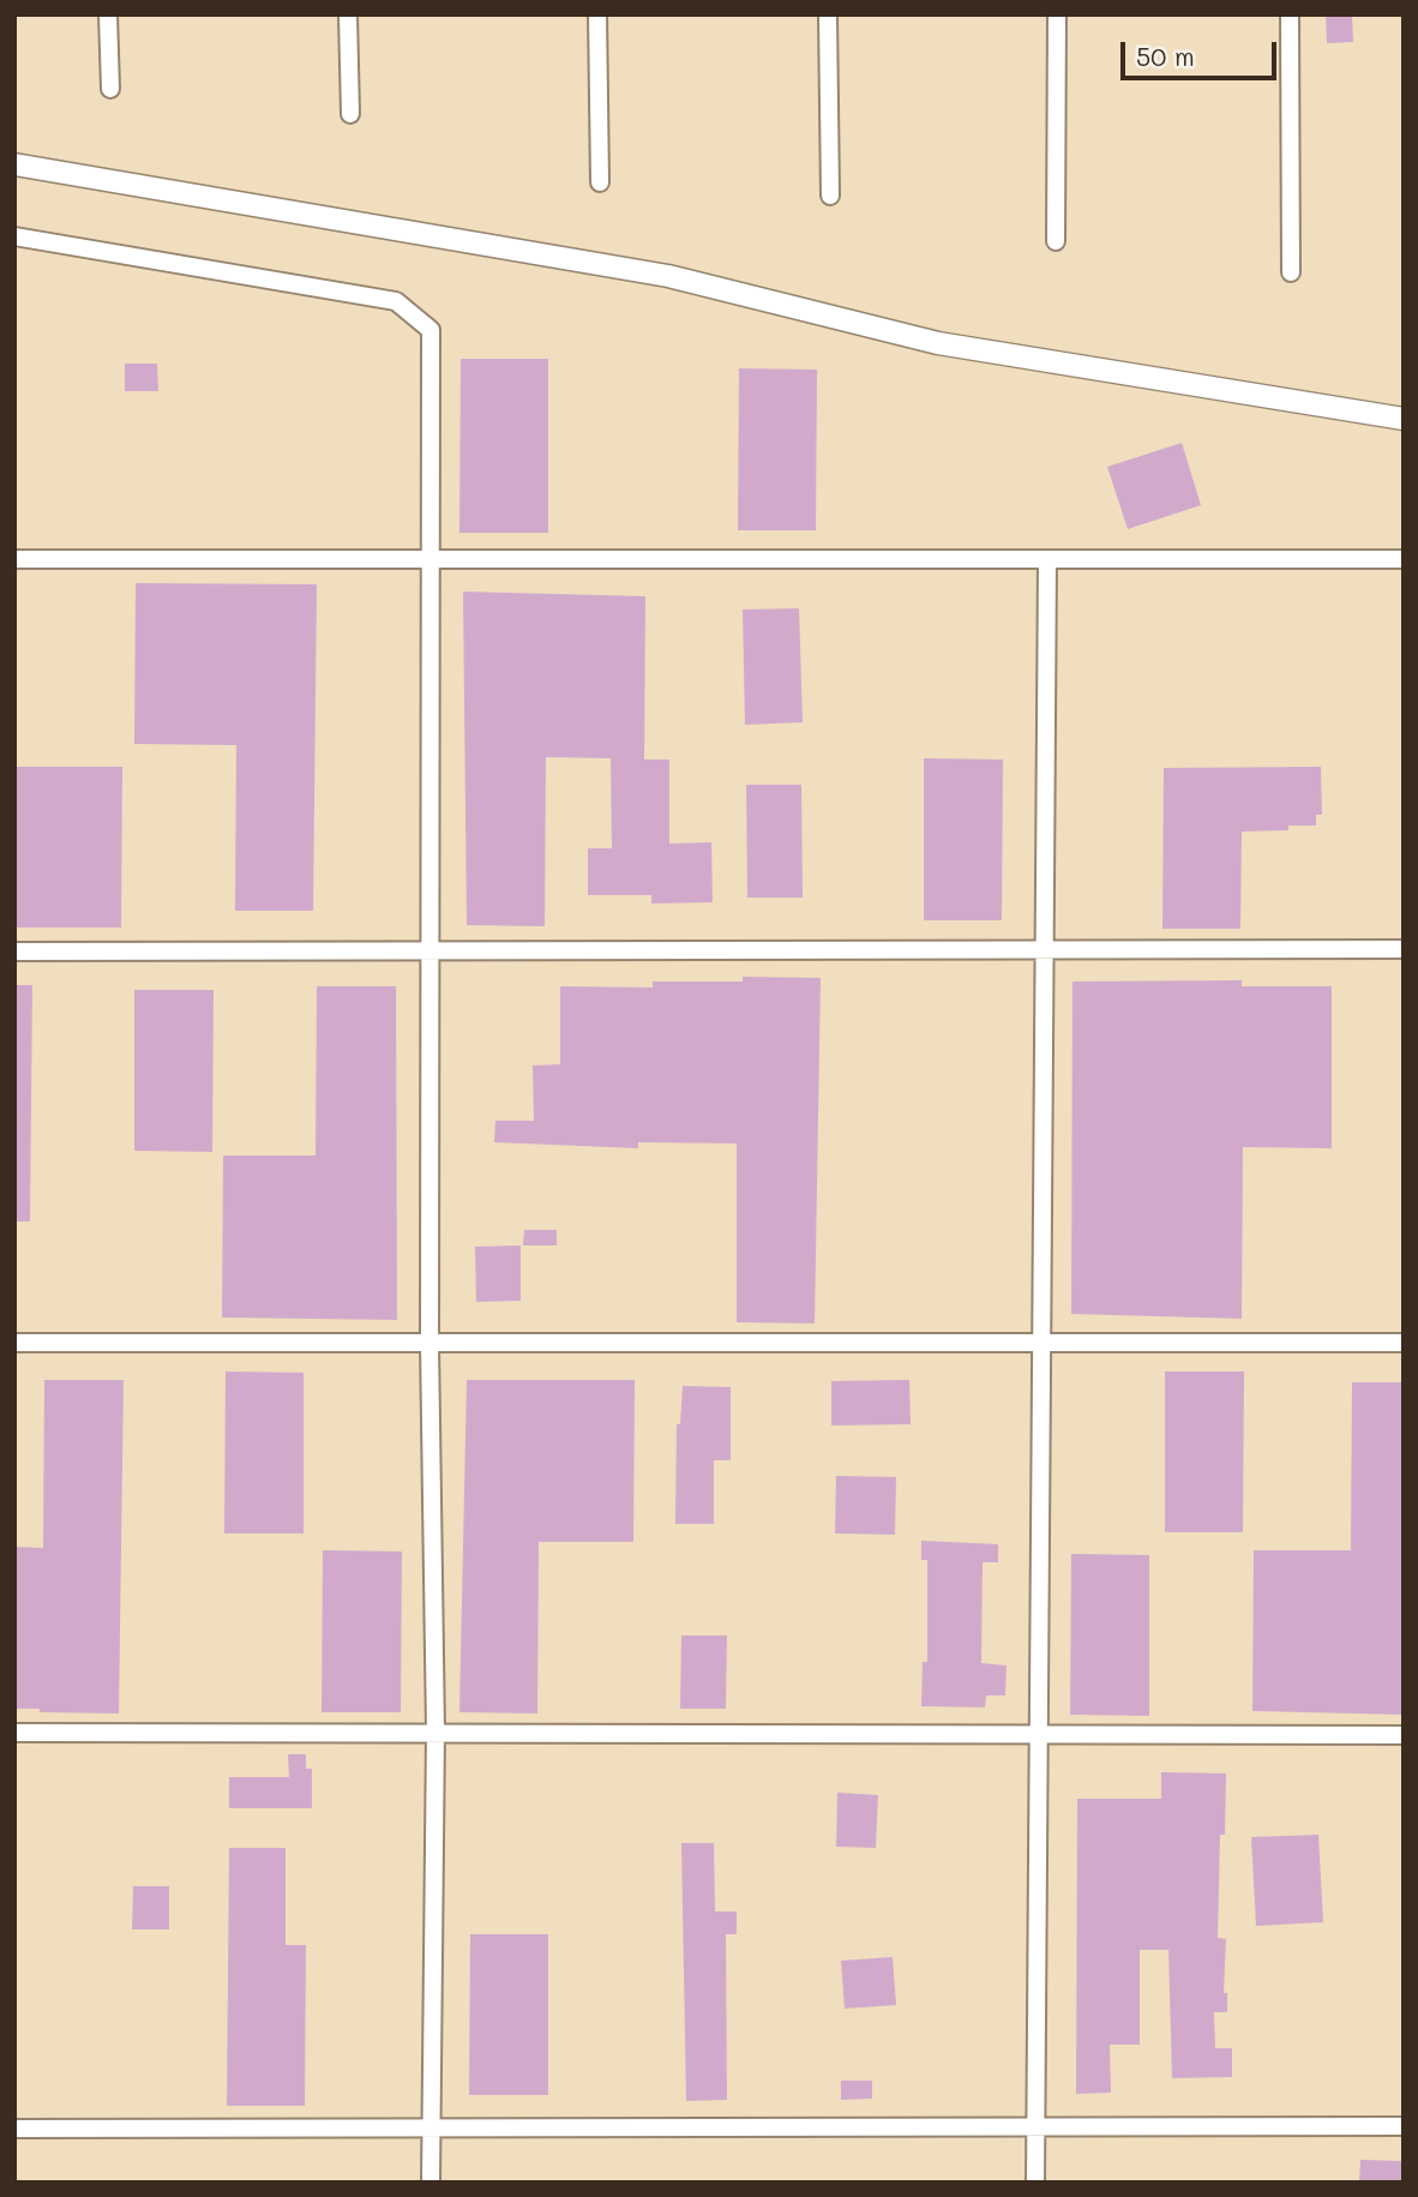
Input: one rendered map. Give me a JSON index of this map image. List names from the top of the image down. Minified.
{"scale_bar":"50 m"}
